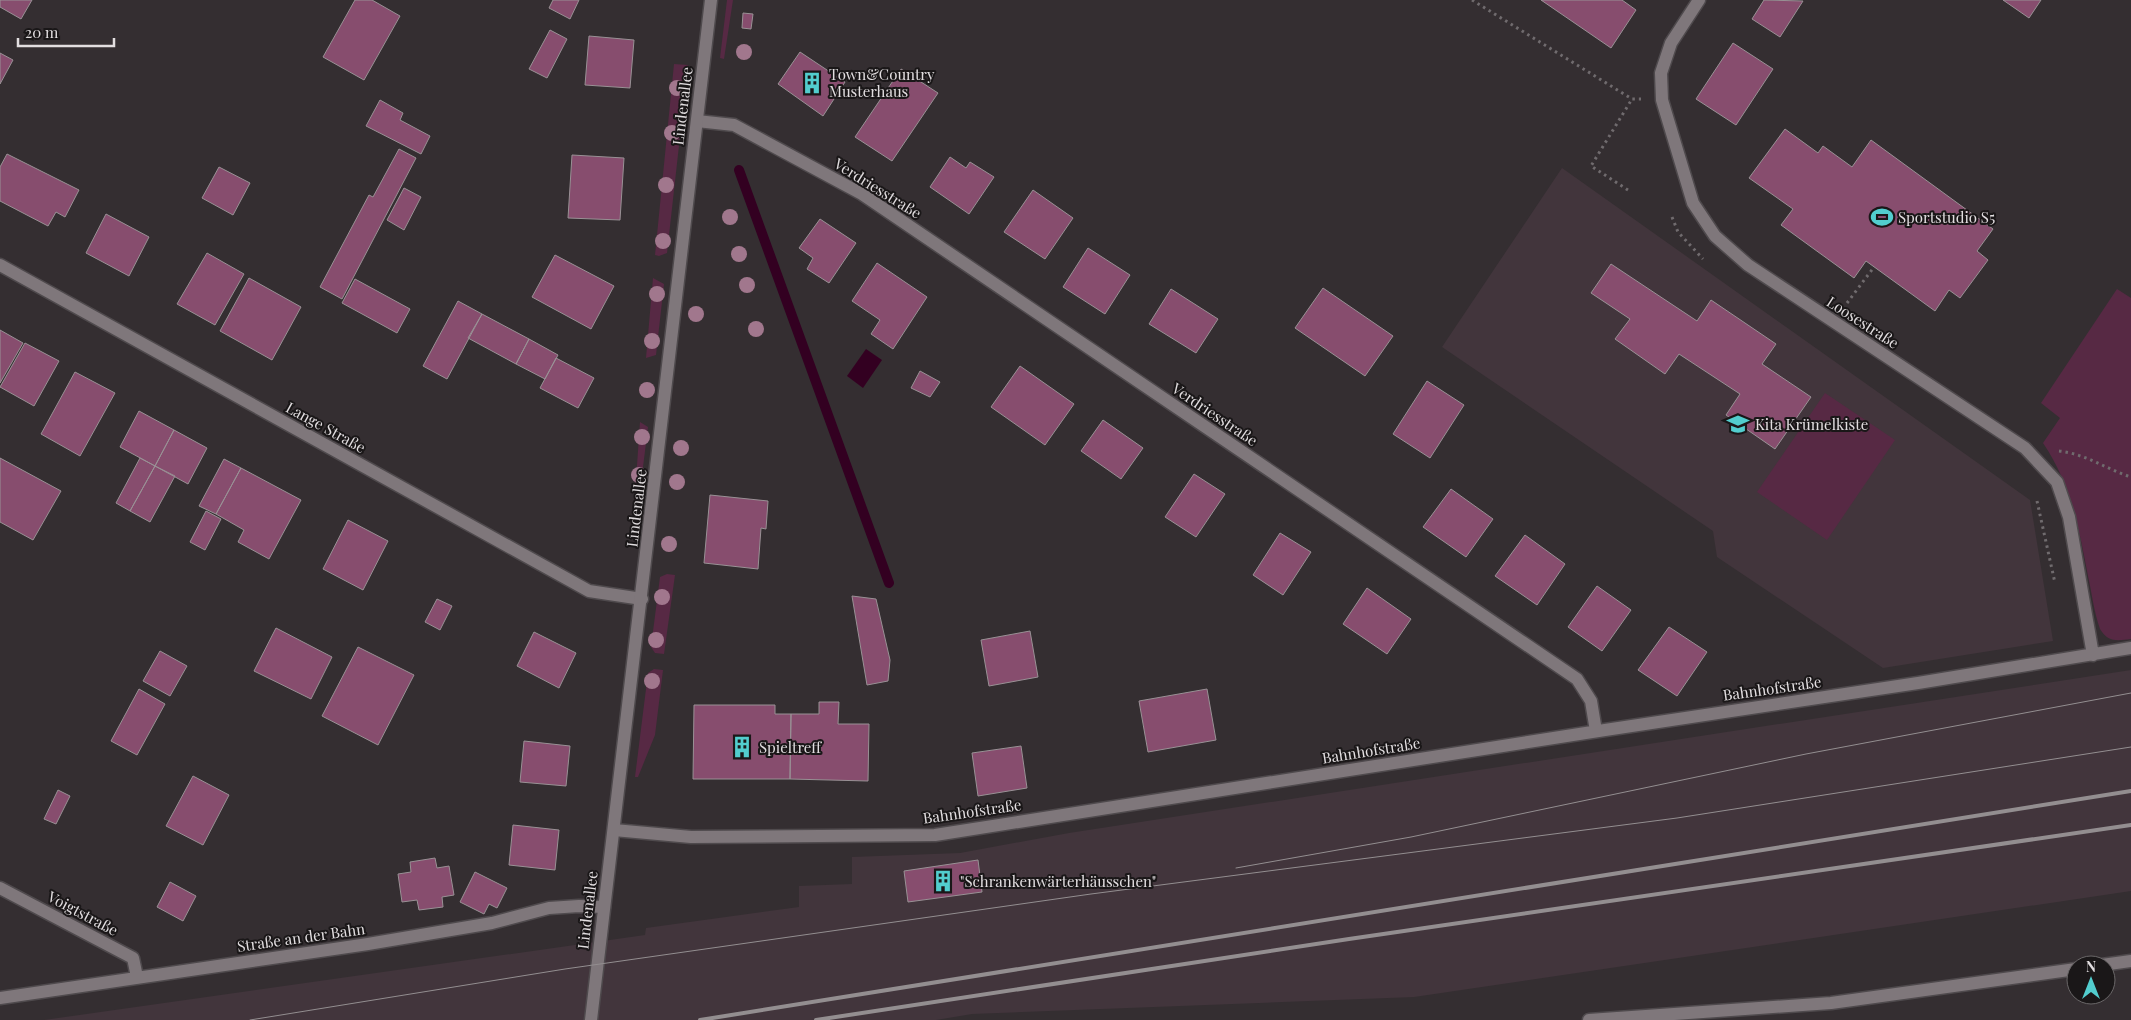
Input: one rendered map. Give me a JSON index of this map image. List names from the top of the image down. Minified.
{"streets":{"street":["Lindenallee","Verdriesstraße","Loosestraße","Lange Straße","Bahnhofstraße","Voigtstraße","Straße an der Bahn"]},"crossings":[["Lindenallee","Verdriesstraße"],["Lindenallee","Lange Straße"],["Lindenallee","Bahnhofstraße"],["Lindenallee","Straße an der Bahn"],["Verdriesstraße","Bahnhofstraße"],["Loosestraße","Bahnhofstraße"],["Voigtstraße","Straße an der Bahn"]],"places":{"building":["Town&Country Musterhaus","Spieltreff","\"Schrankenwärterhäusschen\""],"sports":["Sportstudio S5"],"school or university":["Kita Krümelkiste"]},"scale_bar":"20 m","north":"top"}
